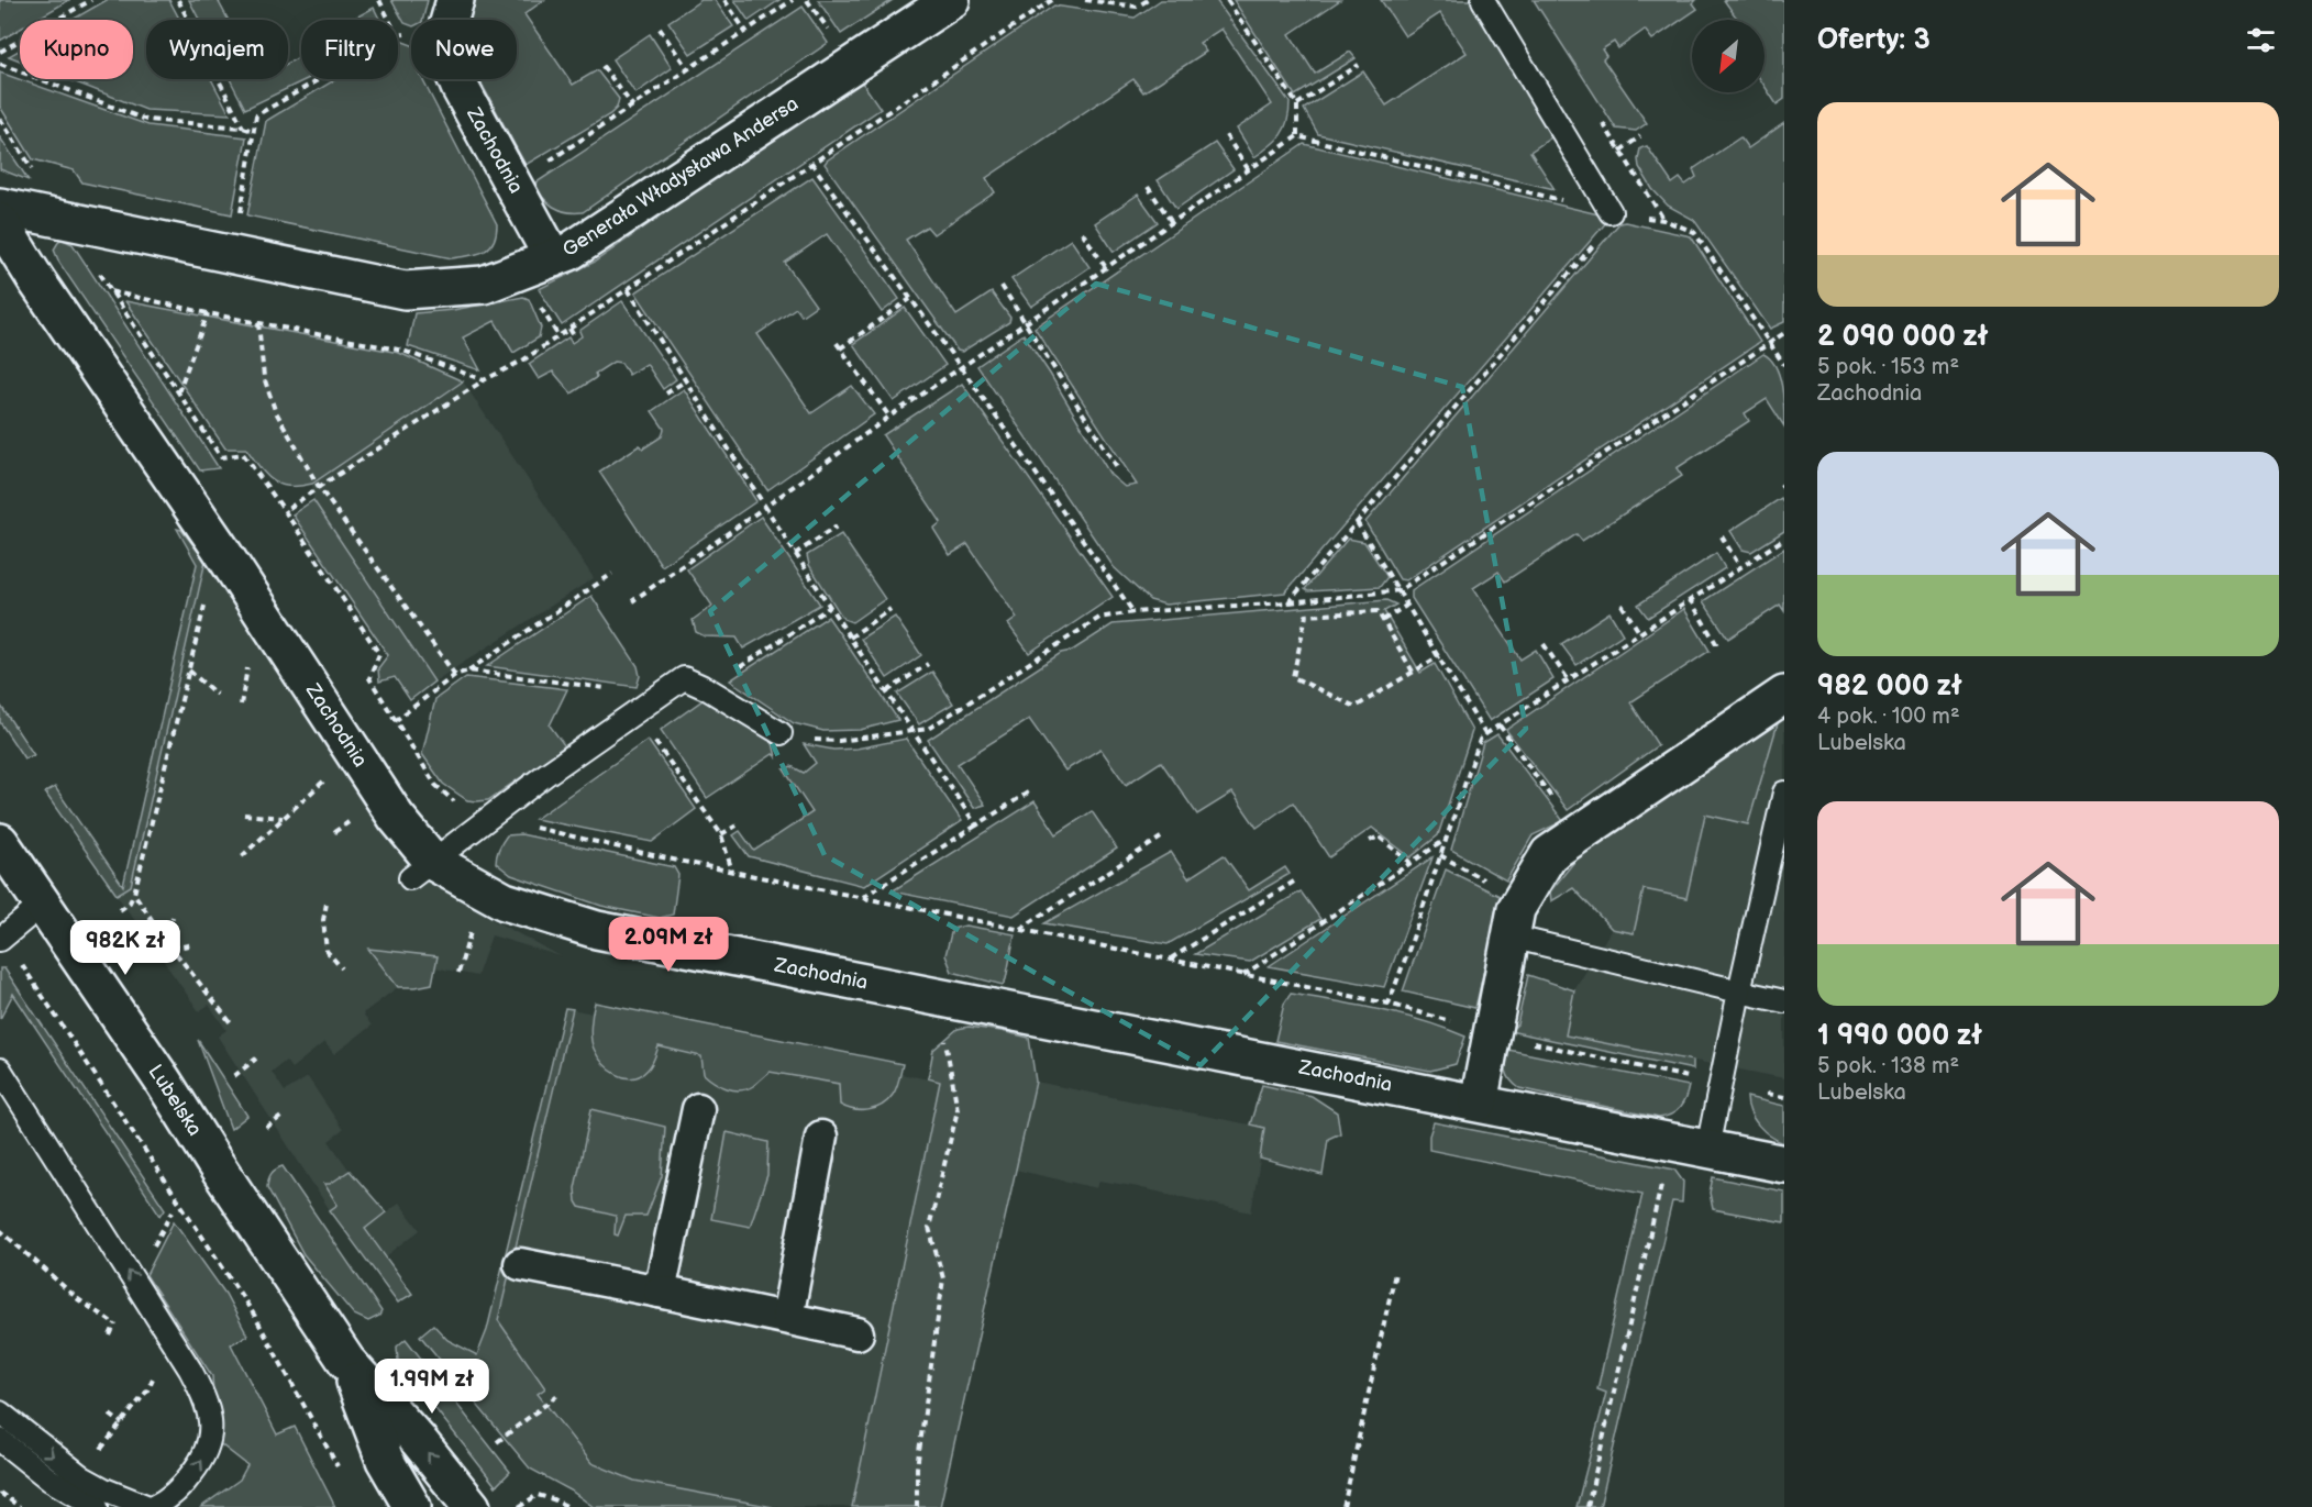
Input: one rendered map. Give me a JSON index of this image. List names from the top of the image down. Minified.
{"streets":{"street":["Zachodnia","Generała Władysława Andersa","Lubelska"]},"crossings":[["Zachodnia","Generała Władysława Andersa"]],"north":"bottom left","page":{"heading":"Oferty: 3","chip":["Kupno","Wynajem","Filtry","Nowe"],"list":[{"name":"2 090 000 zł","note":"5 pok. · 153 m² · Zachodnia"},{"name":"982 000 zł","note":"4 pok. · 100 m² · Lubelska"},{"name":"1 990 000 zł","note":"5 pok. · 138 m² · Lubelska"}],"price":["2.09M zł","982K zł","1.99M zł"]}}
